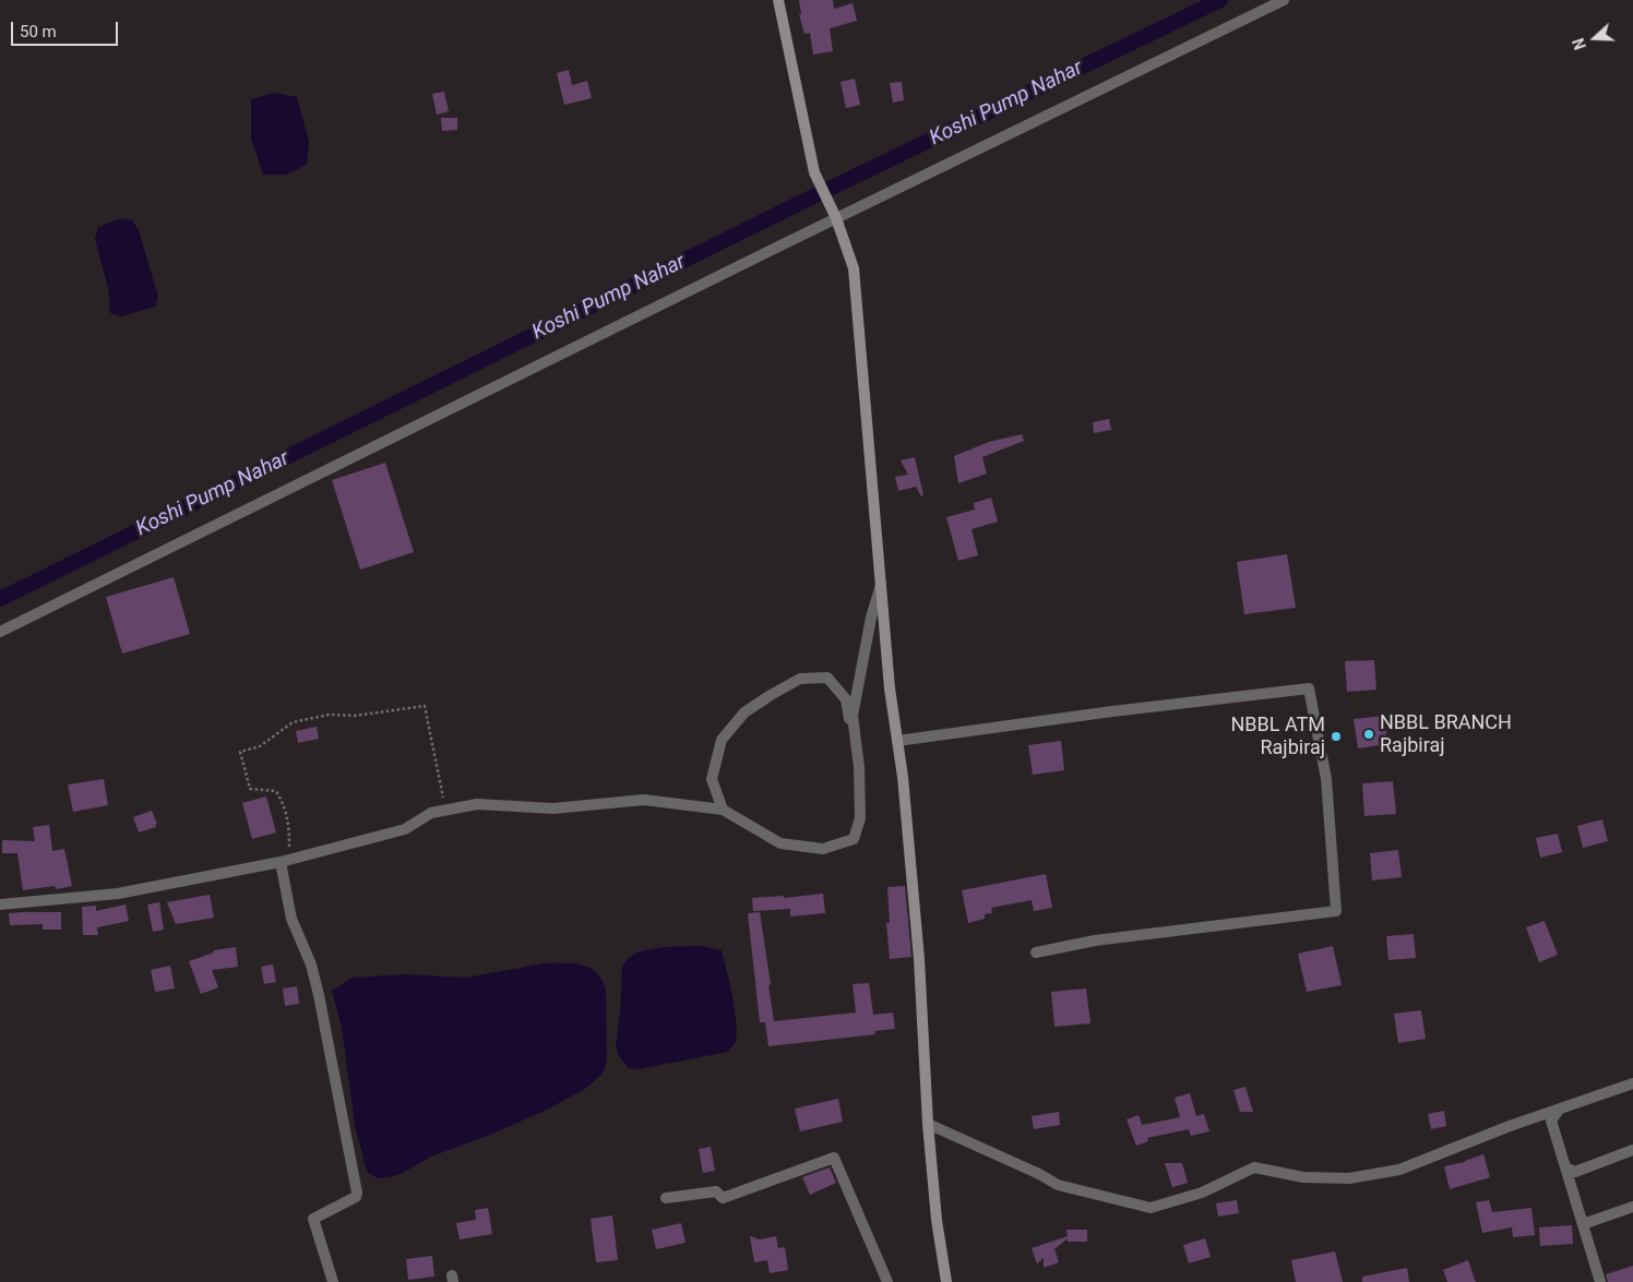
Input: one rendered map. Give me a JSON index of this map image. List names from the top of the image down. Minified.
{"water":["Koshi Pump Nahar"],"places":["NBBL BRANCH Rajbiraj","NBBL ATM Rajbiraj"],"scale_bar":"50 m","north":"left"}
